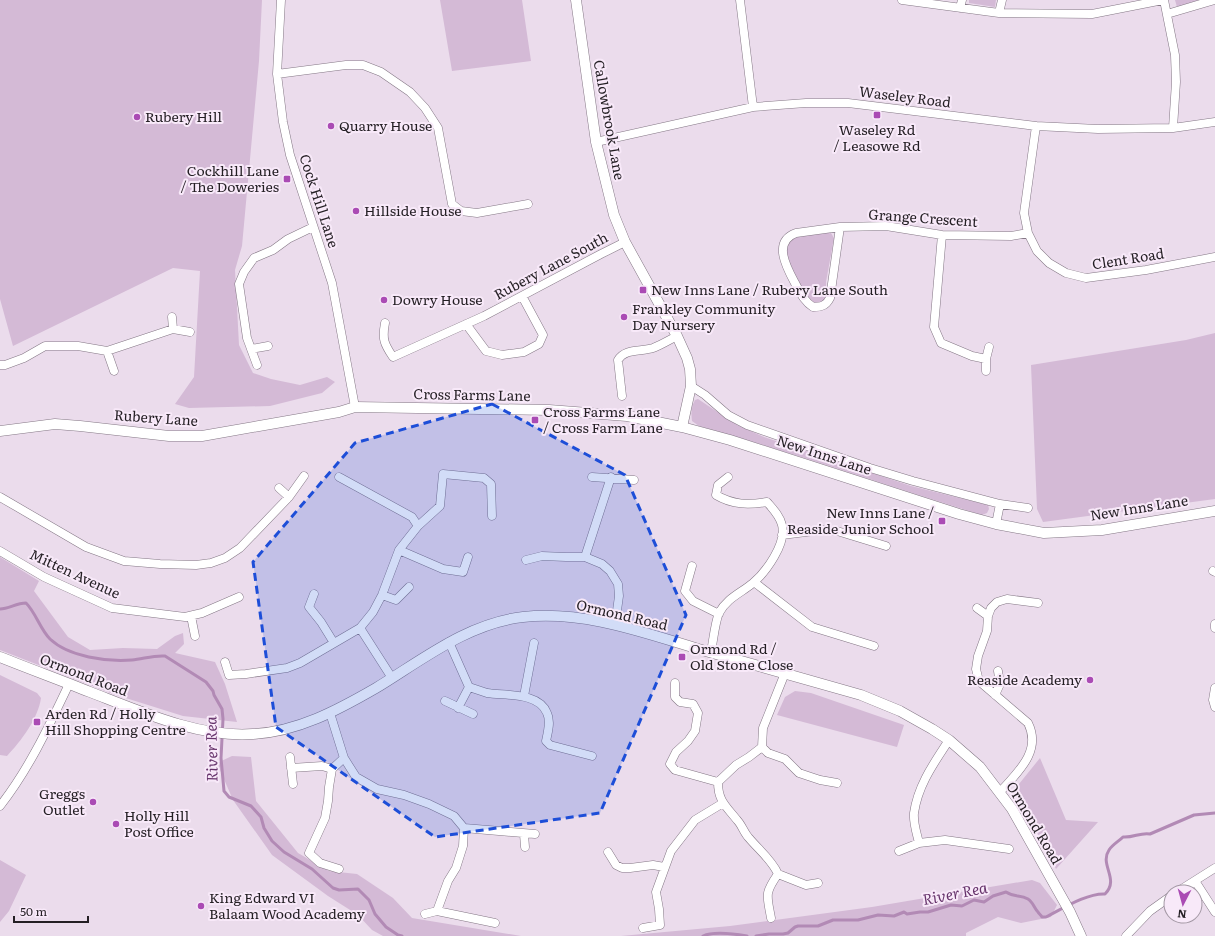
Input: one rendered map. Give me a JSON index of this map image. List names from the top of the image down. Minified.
{"streets":{"street":["Waseley Road","Callowbrook Lane","Cock Hill Lane","Grange Crescent","Clent Road","Rubery Lane South","Cross Farms Lane","Rubery Lane","New Inns Lane","Mitten Avenue","Ormond Road"]},"crossings":[["Waseley Road","Callowbrook Lane"],["Waseley Road","Clent Road"],["Callowbrook Lane","Rubery Lane South"],["Cock Hill Lane","Cross Farms Lane"],["Cock Hill Lane","Rubery Lane"],["Grange Crescent","Clent Road"],["Cross Farms Lane","Rubery Lane"],["Cross Farms Lane","New Inns Lane"]],"water":["River Rea"],"places":{"transit":["Waseley Rd / Leasowe Rd","Cockhill Lane / The Doweries","New Inns Lane / Rubery Lane South","Cross Farms Lane / Cross Farm Lane","New Inns Lane / Reaside Junior School","Ormond Rd / Old Stone Close","Arden Rd / Holly Hill Shopping Centre"],"other":["Rubery Hill","Quarry House","Hillside House","Dowry House","Frankley Community Day Nursery","Reaside Academy","Greggs Outlet","Holly Hill Post Office","King Edward VI Balaam Wood Academy"]},"scale_bar":"50 m","north":"bottom"}
